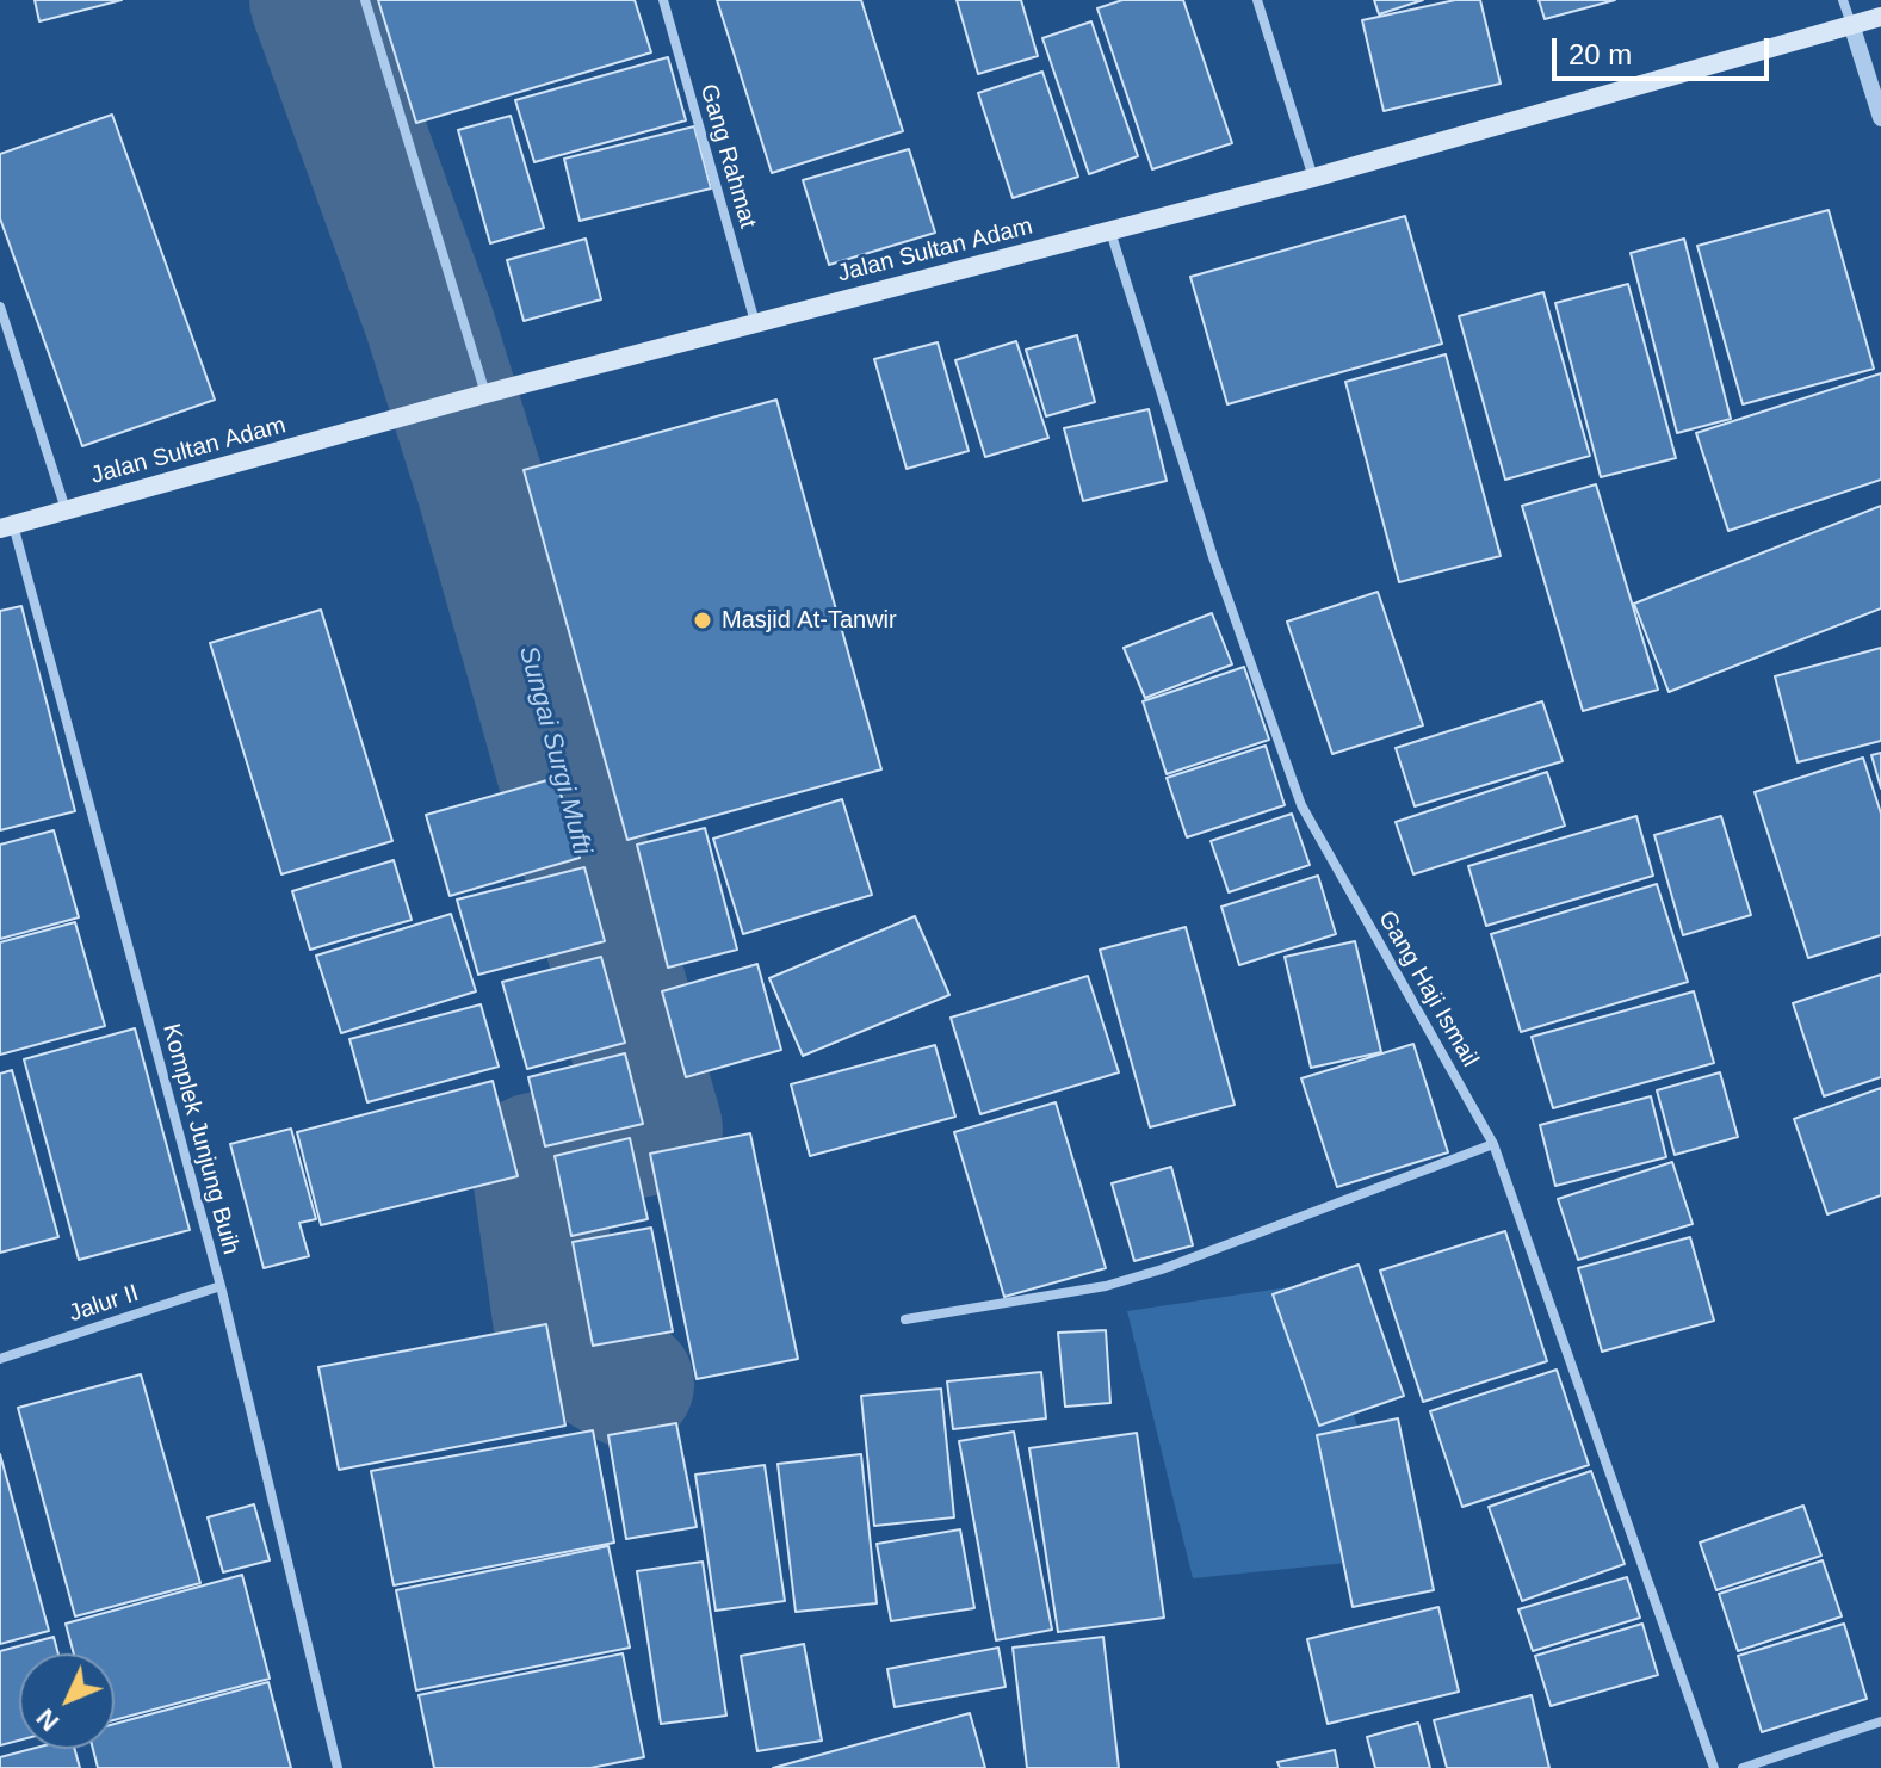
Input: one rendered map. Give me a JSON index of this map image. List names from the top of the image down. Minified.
{"streets":{"main road":["Jalan Sultan Adam"],"street":["Gang Rahmat","Gang Haji Ismail","Komplek Junjung Buih","Jalur II"]},"crossings":[["Gang Rahmat","Jalan Sultan Adam"],["Jalan Sultan Adam","Gang Haji Ismail"],["Jalan Sultan Adam","Komplek Junjung Buih"],["Komplek Junjung Buih","Jalur II"]],"water":["Sungai Surgi Mufti"],"places":["Masjid At-Tanwir"],"scale_bar":"20 m","north":"bottom left"}
